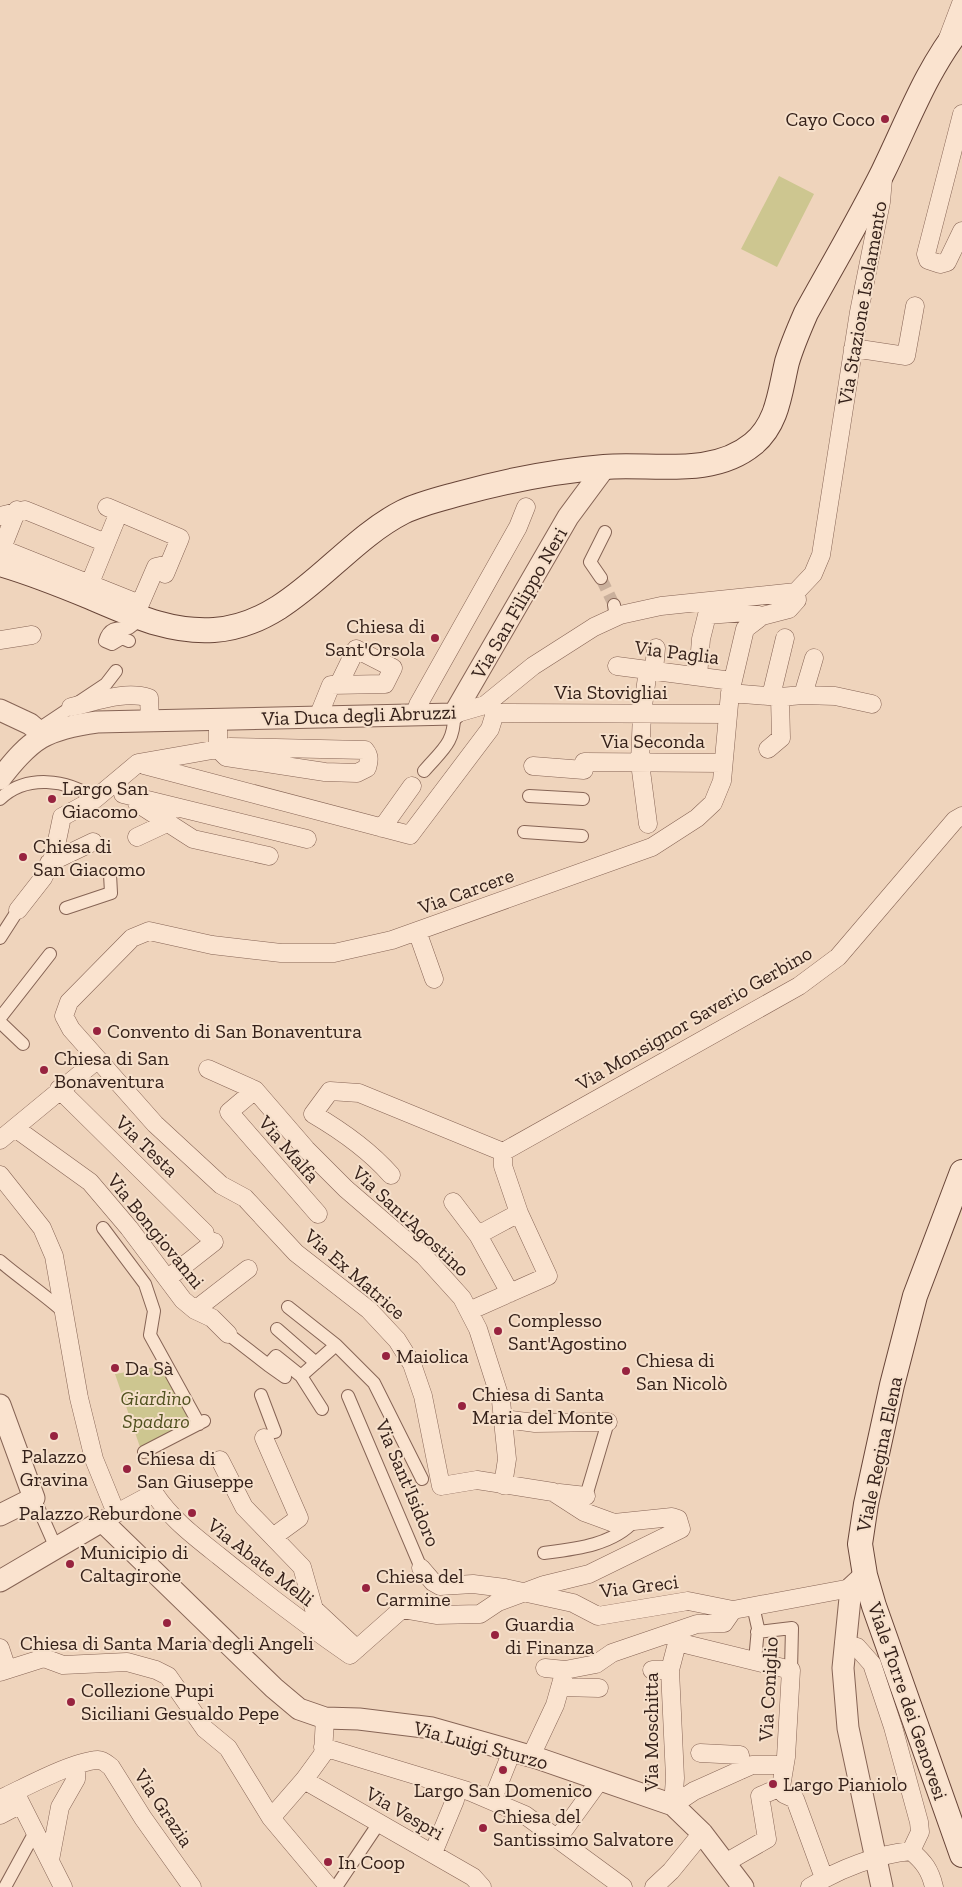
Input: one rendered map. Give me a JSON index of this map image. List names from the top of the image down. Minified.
{"streets":{"main road":["Via Stazione Isolamento","Viale Regina Elena","Viale Torre dei Genovesi"],"street":["Via San Filippo Neri","Via Paglia","Via Stovigliai","Via Duca degli Abruzzi","Via Seconda","Via Carcere","Via Monsignor Saverio Gerbino","Via Testa","Via Malfa","Via Sant'Agostino","Via Bongiovanni","Via Ex Matrice","Via Sant'Isidoro","Via Abate Melli","Via Greci","Via Coniglio","Via Moschitta","Via Luigi Sturzo","Via Grazia","Via Vespri"]},"crossings":[["Via Stazione Isolamento","Via Duca degli Abruzzi"],["Via Stazione Isolamento","Via Carcere"],["Via San Filippo Neri","Via Duca degli Abruzzi"],["Via Paglia","Via Carcere"],["Via Stovigliai","Via Duca degli Abruzzi"],["Via Stovigliai","Via Carcere"],["Via Duca degli Abruzzi","Via Carcere"],["Via Seconda","Via Carcere"],["Via Carcere","Via Ex Matrice"],["Via Testa","Via Bongiovanni"],["Via Malfa","Via Sant'Agostino"],["Via Sant'Agostino","Via Ex Matrice"],["Via Ex Matrice","Via Sant'Isidoro"],["Via Ex Matrice","Via Greci"],["Viale Regina Elena","Via Greci"],["Viale Regina Elena","Viale Torre dei Genovesi"],["Via Sant'Isidoro","Via Greci"],["Via Abate Melli","Via Luigi Sturzo"],["Via Greci","Viale Torre dei Genovesi"],["Via Moschitta","Via Luigi Sturzo"]],"parks":["Giardino Spadaro"],"places":["Cayo Coco","Chiesa di Sant'Orsola","Largo San Giacomo","Chiesa di San Giacomo","Convento di San Bonaventura","Chiesa di San Bonaventura","Complesso Sant'Agostino","Maiolica","Da Sà","Chiesa di San Nicolò","Chiesa di Santa Maria del Monte","Palazzo Gravina","Chiesa di San Giuseppe","Palazzo Reburdone","Municipio di Caltagirone","Chiesa del Carmine","Chiesa di Santa Maria degli Angeli","Guardia di Finanza","Collezione Pupi Siciliani Gesualdo Pepe","Largo San Domenico","Largo Pianiolo","Chiesa del Santissimo Salvatore","In Coop"]}
